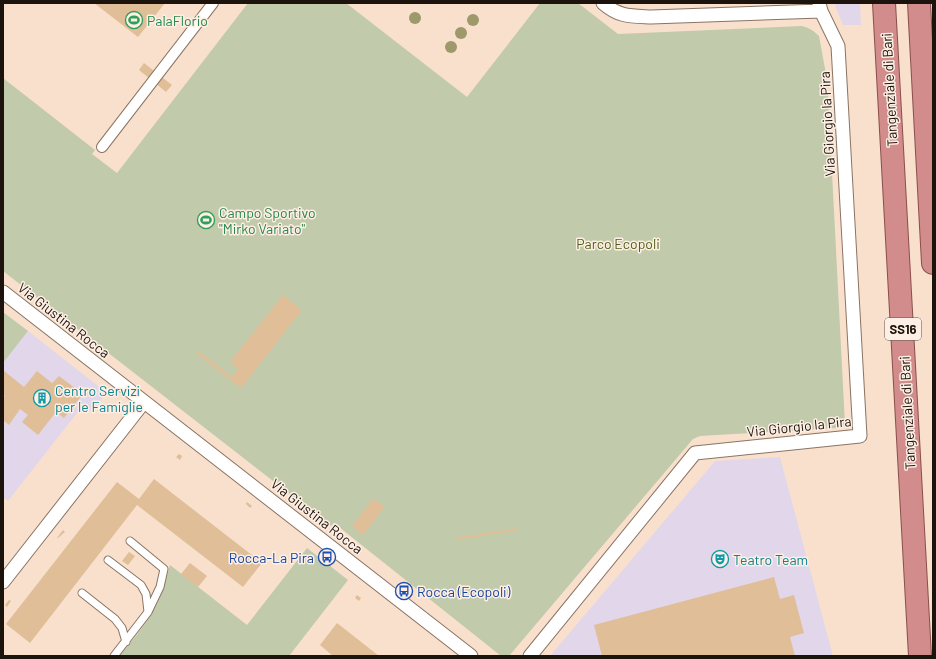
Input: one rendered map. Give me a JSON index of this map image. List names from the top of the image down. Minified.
{"streets":{"highway":["Tangenziale di Bari","SS16"],"street":["Via Giorgio la Pira","Via Giustina Rocca"]},"parks":["Parco Ecopoli"],"places":{"sports":["PalaFlorio","Campo Sportivo \"Mirko Variato\""],"building":["Centro Servizi per le Famiglie"],"bus stop":["Rocca-La Pira","Rocca (Ecopoli)"],"theatre":["Teatro Team"]}}
